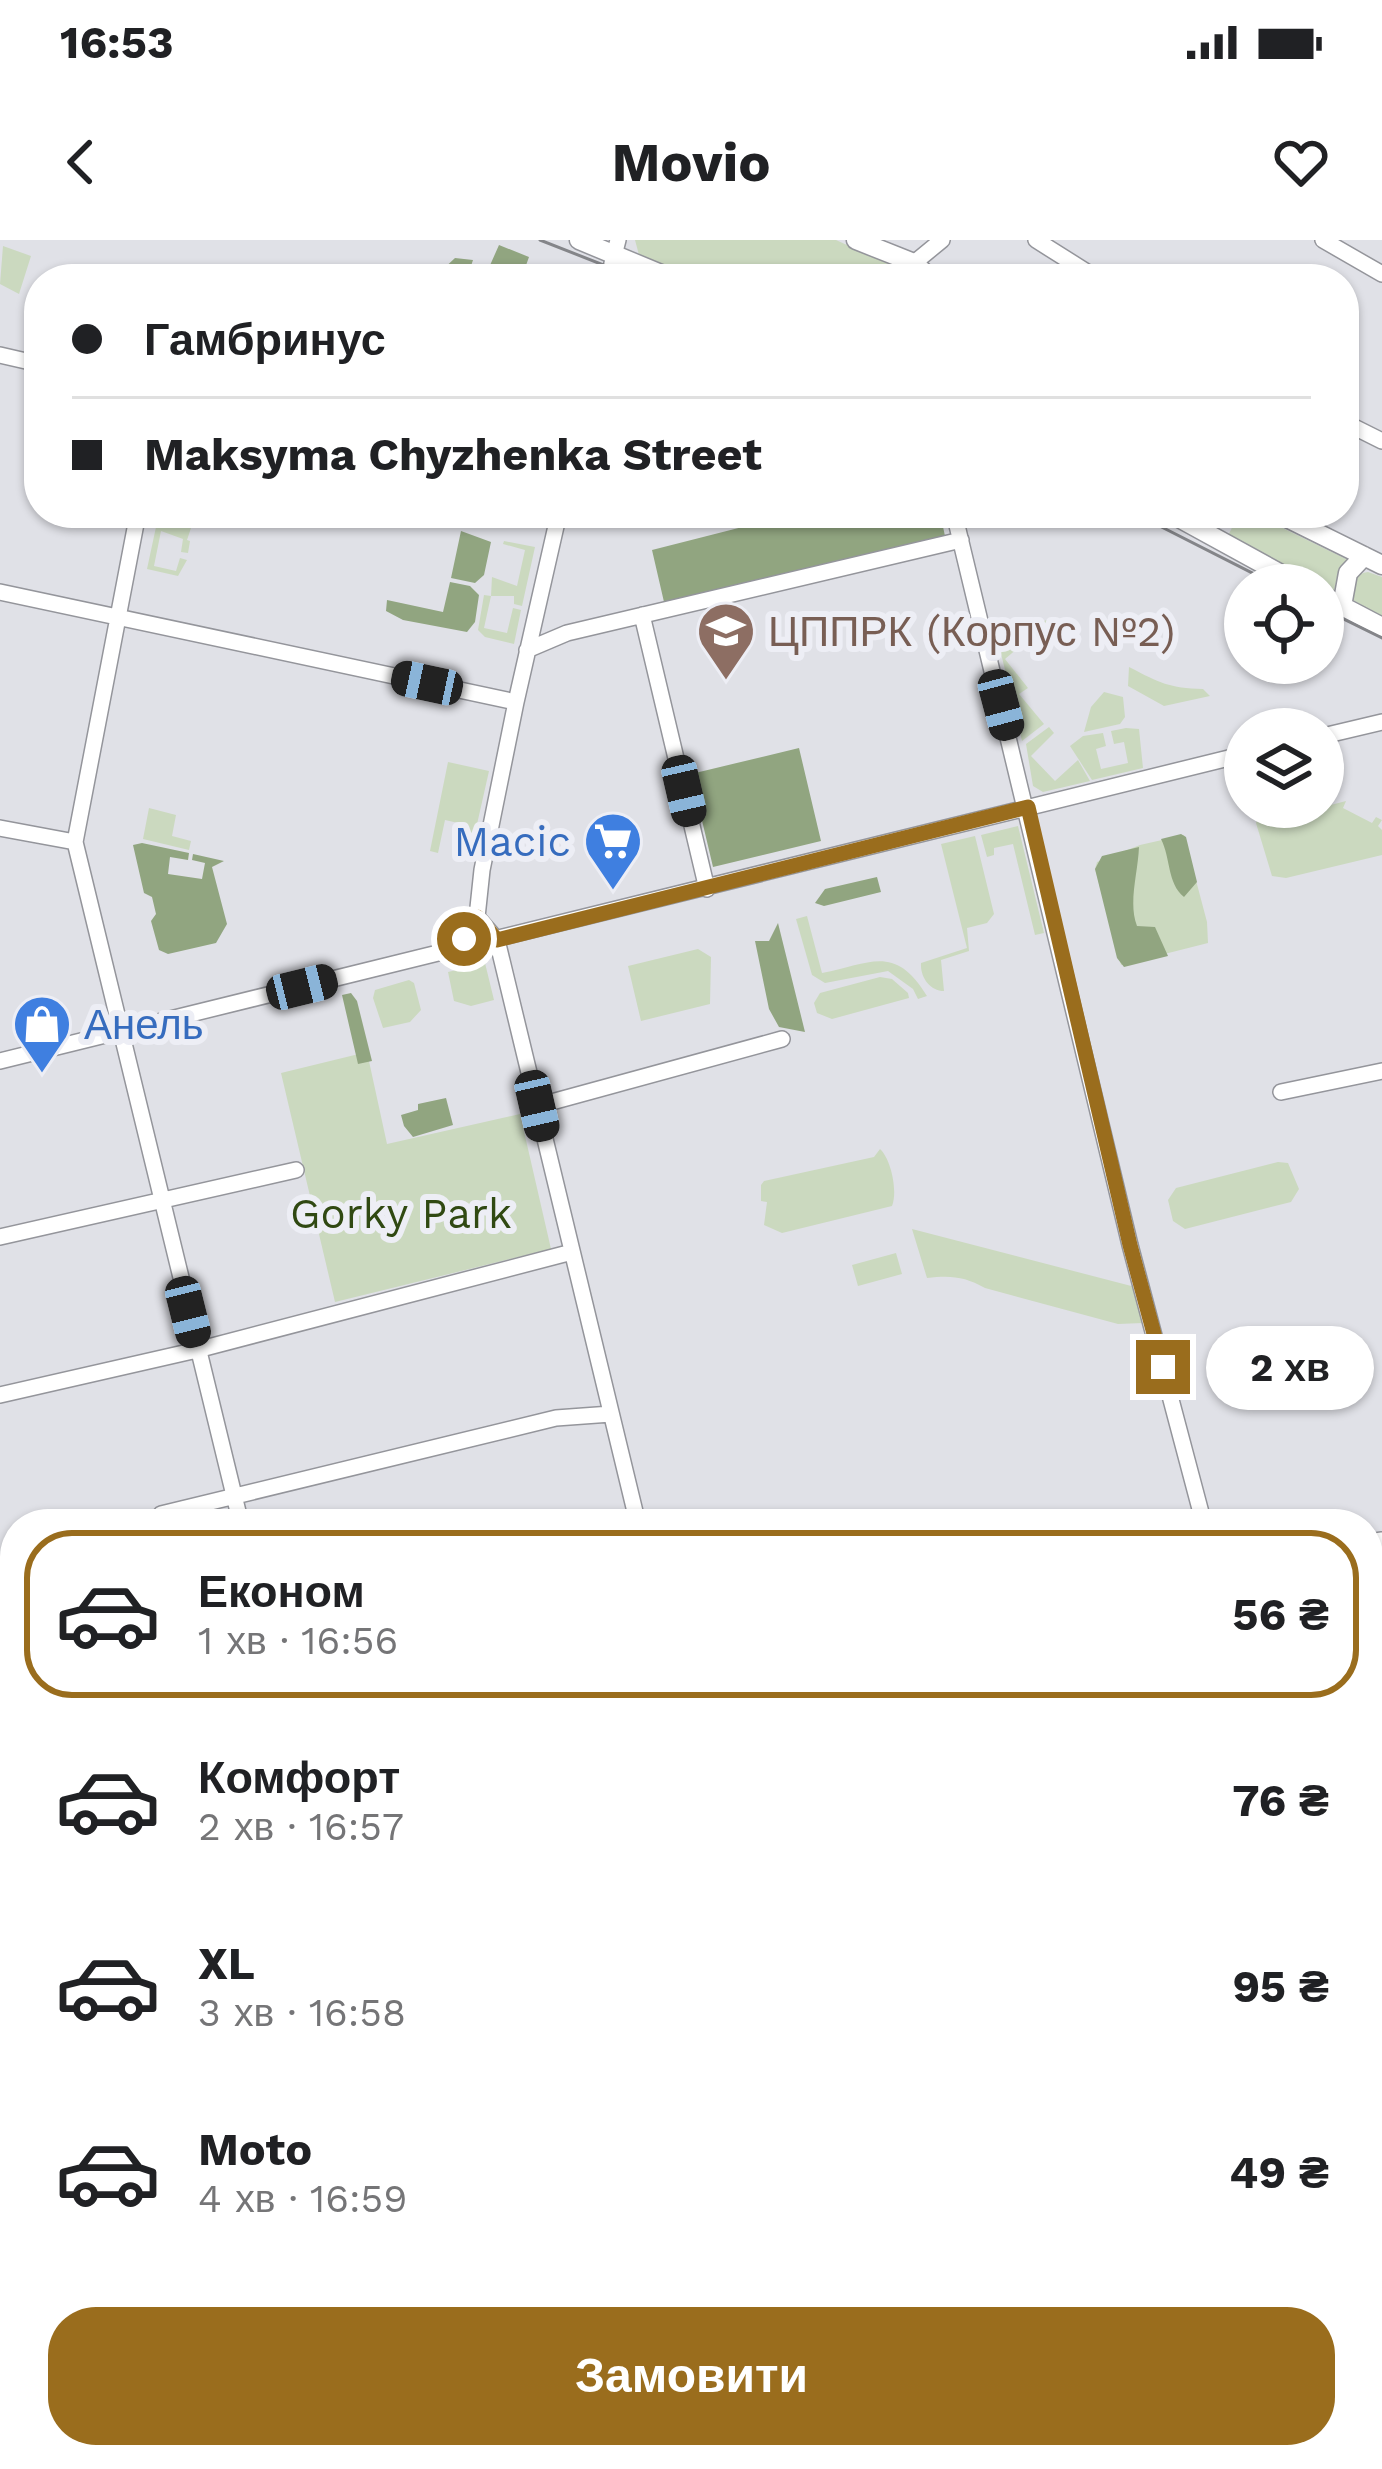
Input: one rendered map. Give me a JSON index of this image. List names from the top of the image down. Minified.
{"parks":["Gorky Park"],"places":{"school or university":["ЦППРК (Корпус №2)"],"supermarket":["Macic"],"shop":["Анель"]},"page":{"status":"16:53","header":"Movio","banner":["Гамбринус","Maksyma Chyzhenka Street"],"bubble":"2 хв","list":[{"name":"Економ","note":"1 хв · 16:56","value":"56 ₴"},{"name":"Комфорт","note":"2 хв · 16:57","value":"76 ₴"},{"name":"XL","note":"3 хв · 16:58","value":"95 ₴"},{"name":"Moto","note":"4 хв · 16:59","value":"49 ₴"}],"buttons":"Замовити"}}
